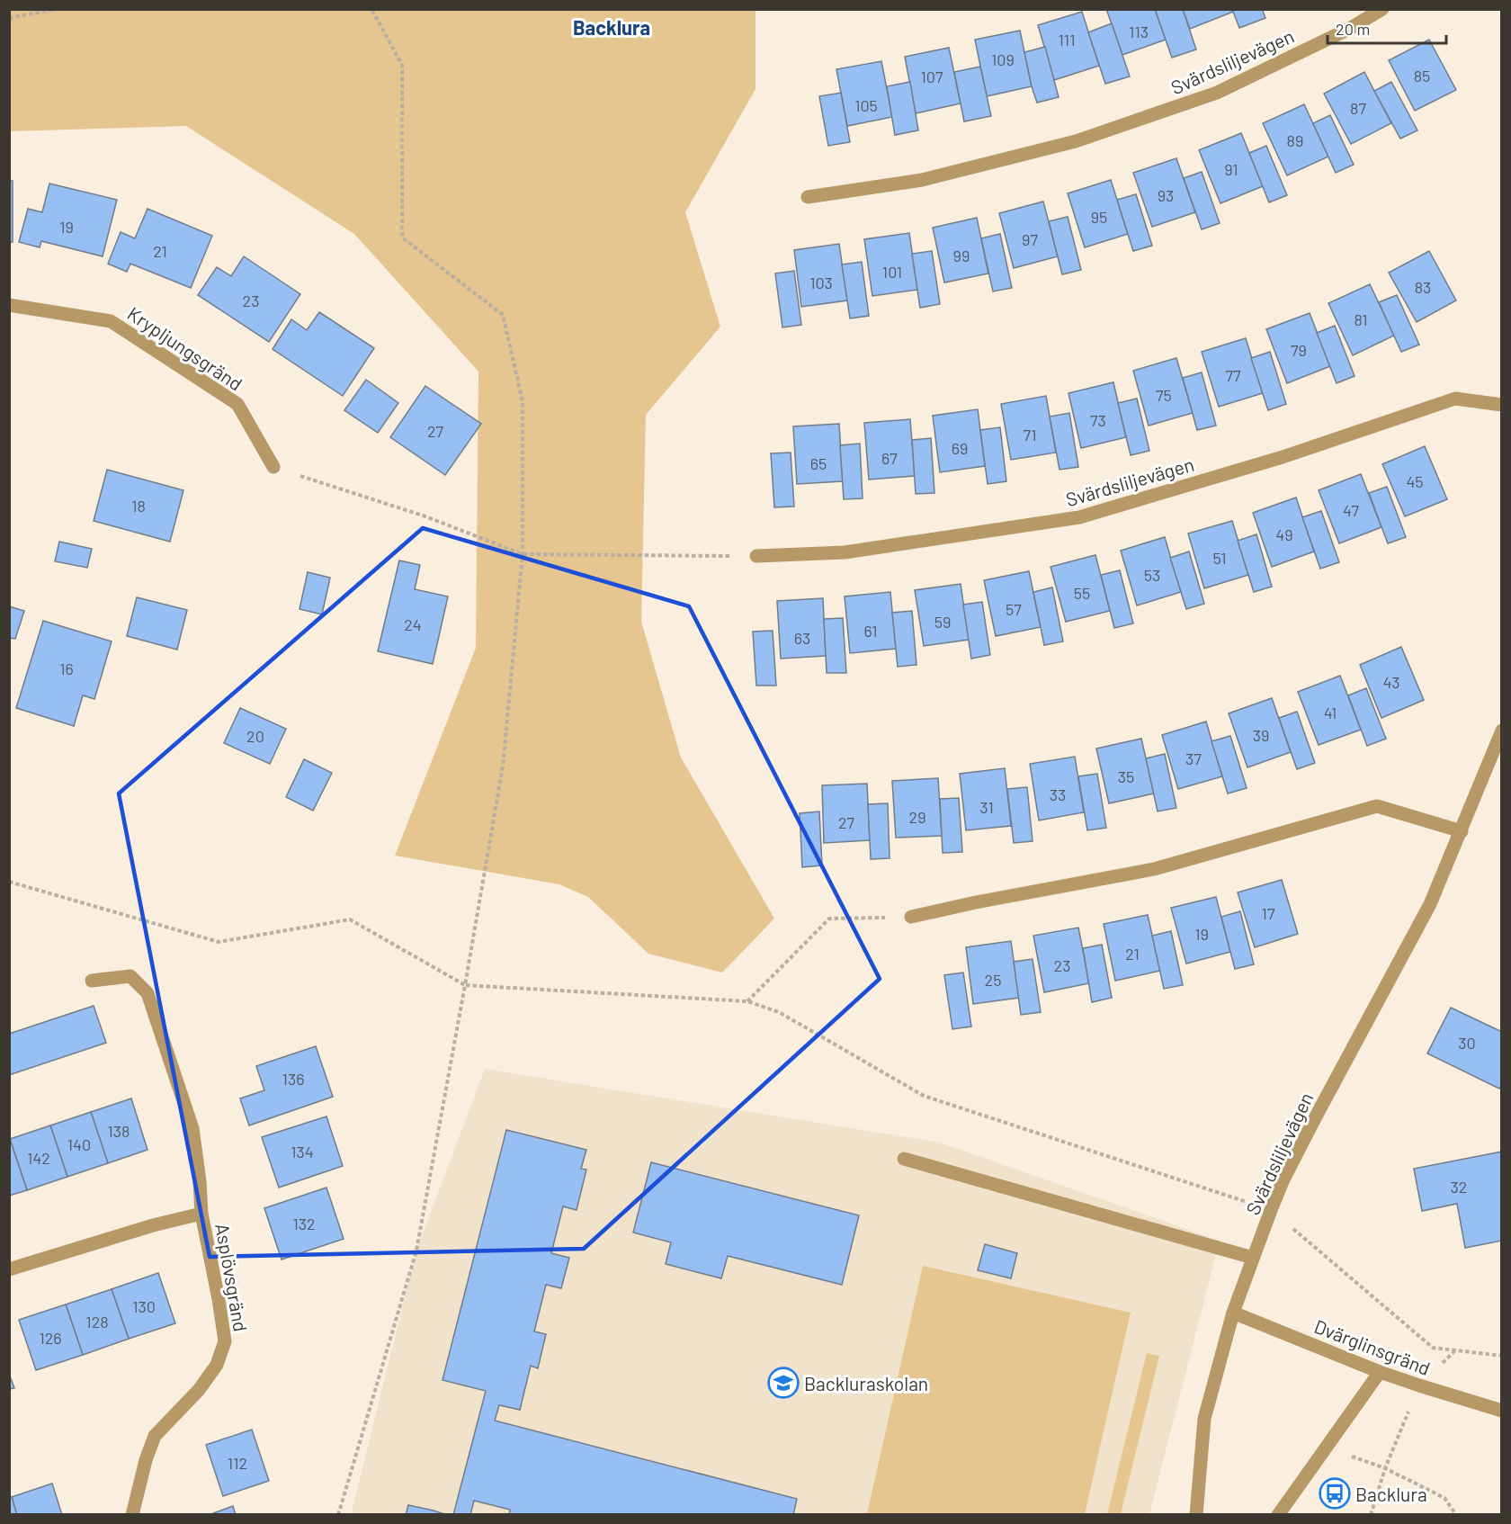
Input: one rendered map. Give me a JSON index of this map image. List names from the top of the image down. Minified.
{"streets":{"street":["Svärdsliljevägen","Krypljungsgränd","Asplövsgränd","Dvärglinsgränd"]},"crossings":[["Svärdsliljevägen","Dvärglinsgränd"]],"districts":["Backlura"],"places":{"school or university":["Backluraskolan"],"bus stop":["Backlura"]},"house_numbers":["113","111","109","85","107","105","87","89","91","93","95","19","97","21","99","101","103","83","23","81","79","77","75","73","27","71","69","67","65","45","18","47","49","51","53","55","57","59","24","61","63","16","43","41","39","20","37","35","33","31","29","27","17","19","21","23","25","30","136","138","140","134","142","32","132","130","128","126","112"],"scale_bar":"20 m"}
